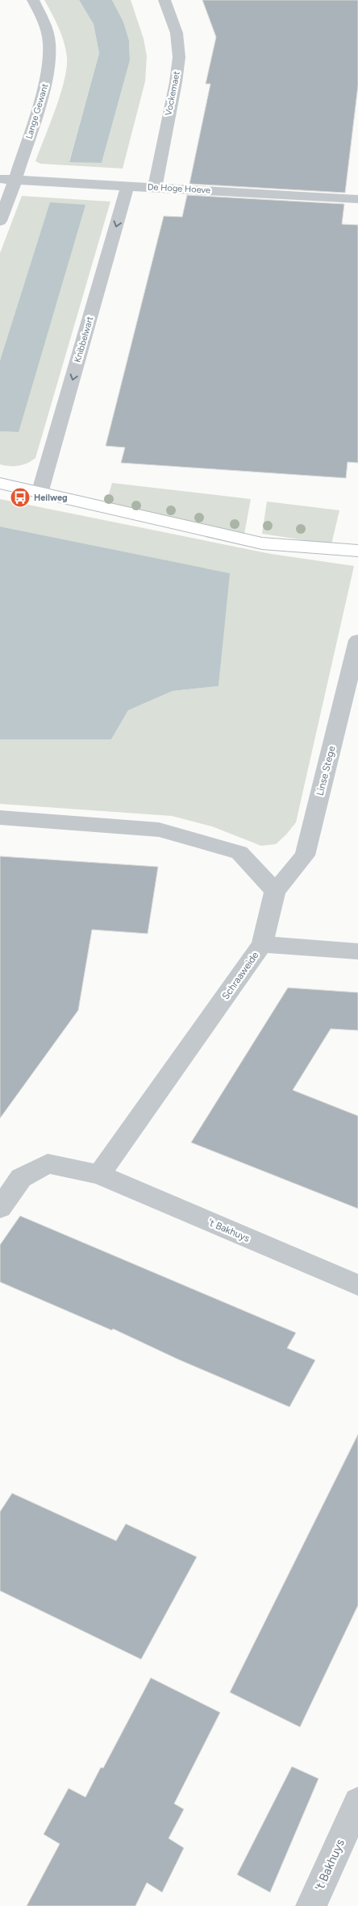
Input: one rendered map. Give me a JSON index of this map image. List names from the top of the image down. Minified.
{"streets":{"street":["Vockemaet","Lange Gewant","De Hoge Hoeve","Knibbelwart","Linse Stege","Schraaweide","'t Bakhuys"]},"crossings":[["Vockemaet","De Hoge Hoeve"],["Lange Gewant","De Hoge Hoeve"],["De Hoge Hoeve","Knibbelwart"],["Linse Stege","Schraaweide"],["Schraaweide","'t Bakhuys"]],"one_way":["Knibbelwart"],"places":{"bus stop":["Heilweg"]}}
